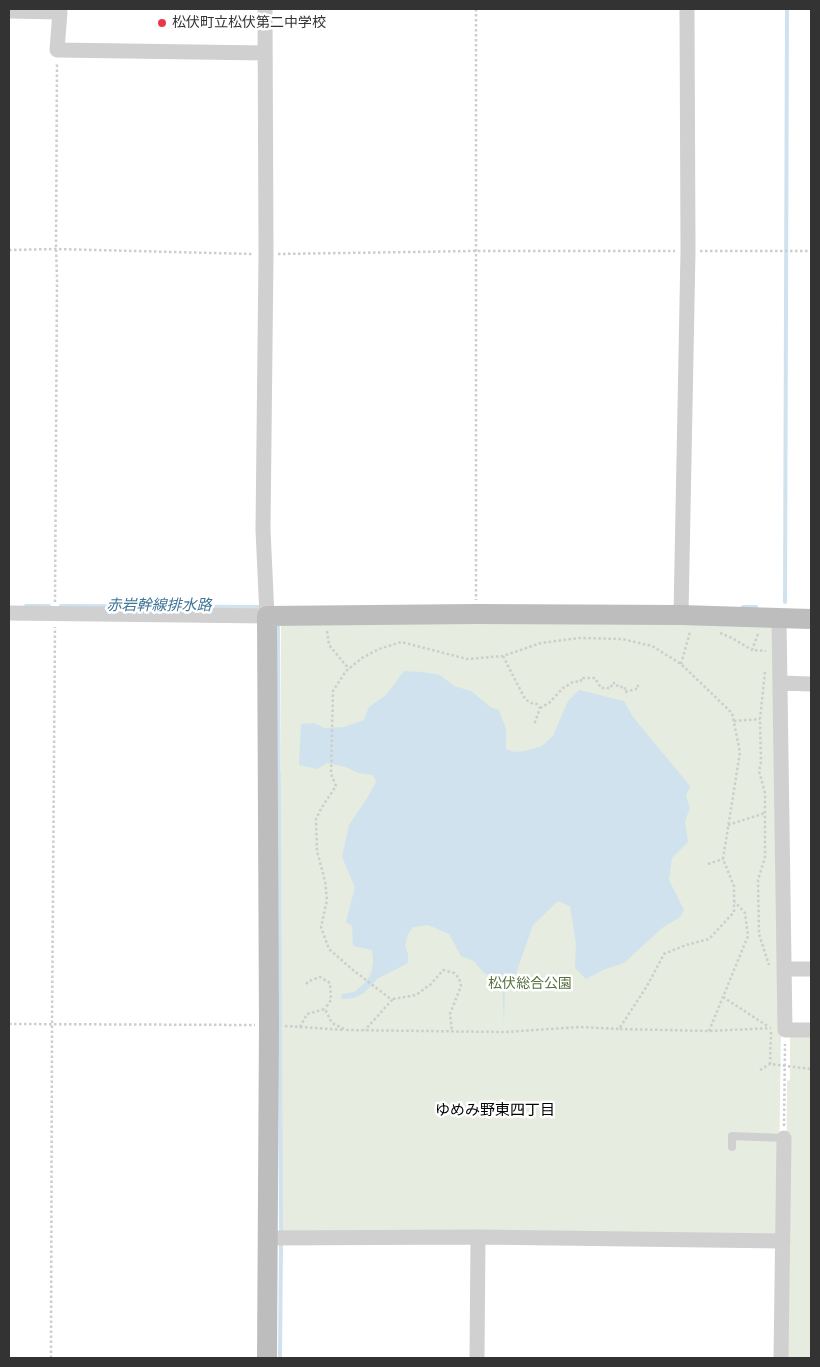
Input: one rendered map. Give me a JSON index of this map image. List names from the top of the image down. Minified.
{"districts":["ゆめみ野東四丁目"],"water":["赤岩幹線排水路"],"parks":["松伏総合公園"],"places":["松伏町立松伏第二中学校"]}
